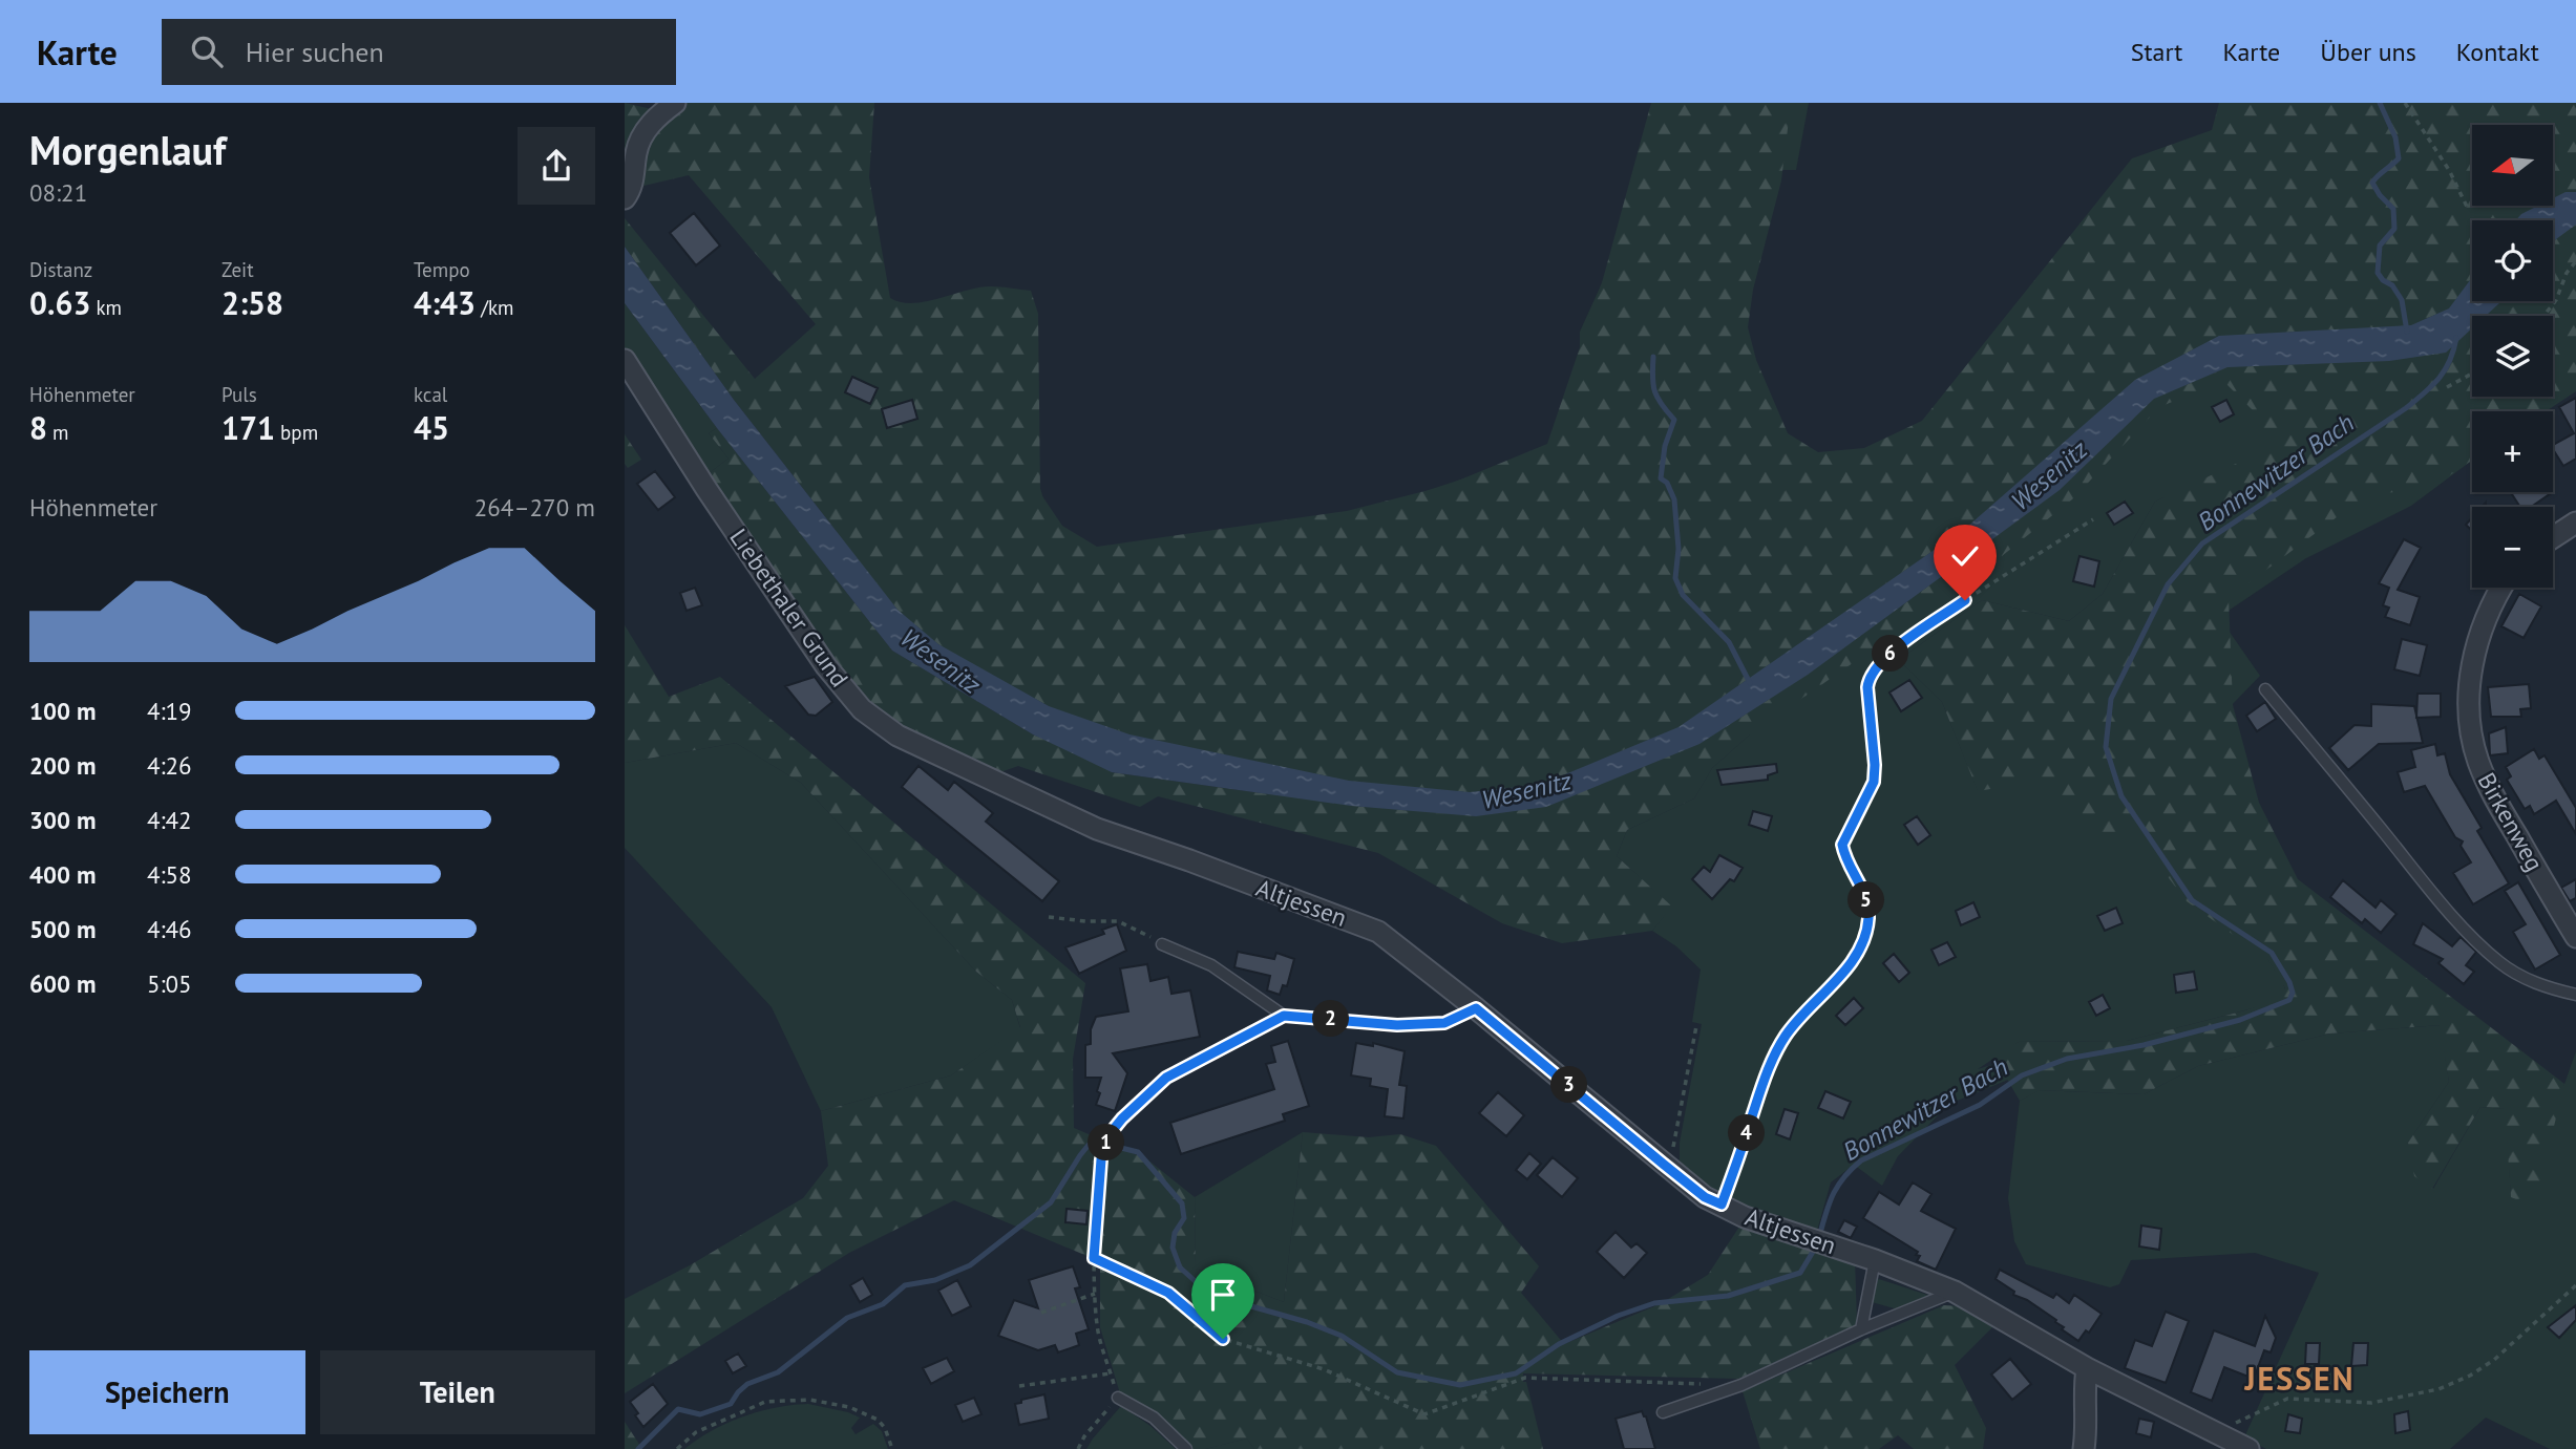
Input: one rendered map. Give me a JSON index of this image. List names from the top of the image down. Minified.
{"streets":{"street":["Liebethaler Grund","Birkenweg","Altjessen"]},"crossings":[["Liebethaler Grund","Altjessen"]],"districts":["JESSEN"],"water":["Bonnewitzer Bach","Wesenitz"],"north":"left","page":{"header":"Karte","search":"Hier suchen","nav":["Start","Karte","Über uns","Kontakt"],"heading":["Morgenlauf","08:21"],"map_buttons":["+","−"],"stats":[["Distanz","0.63 km"],["Zeit","2:58"],["Tempo","4:43 /km"],["Höhenmeter","8 m"],["Puls","171 bpm"],["kcal","45"]],"chart":["Höhenmeter","264–270 m"],"pins":["6","5","2","3","4","1"],"list":[{"name":"100 m","note":"4:19"},{"name":"200 m","note":"4:26"},{"name":"300 m","note":"4:42"},{"name":"400 m","note":"4:58"},{"name":"500 m","note":"4:46"},{"name":"600 m","note":"5:05"}],"buttons":["Speichern","Teilen"]}}
